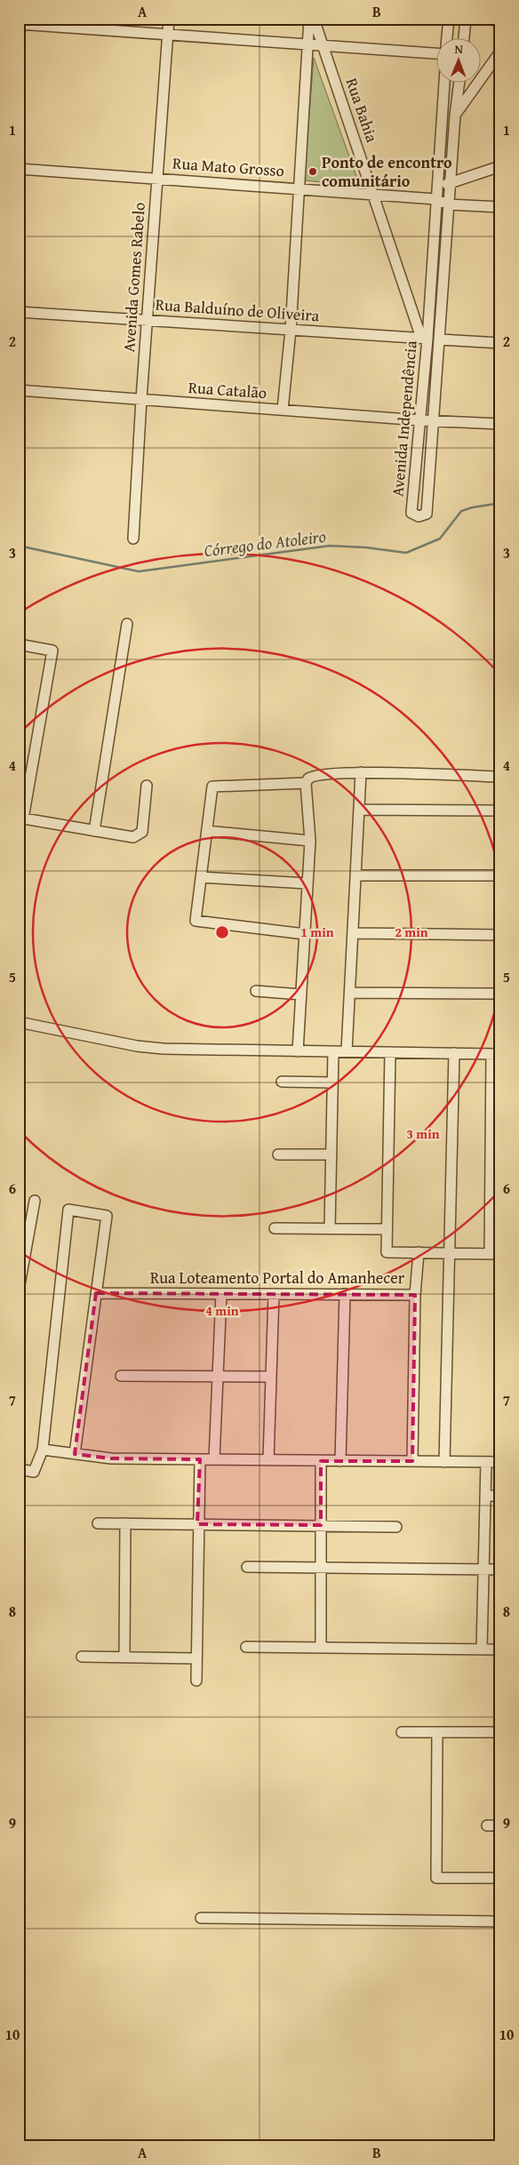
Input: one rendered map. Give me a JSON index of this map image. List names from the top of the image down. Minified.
{"streets":{"street":["Rua Bahia","Rua Mato Grosso","Avenida Gomes Rabelo","Rua Balduíno de Oliveira","Rua Catalão","Avenida Independência","Rua Loteamento Portal do Amanhecer"]},"crossings":[["Rua Bahia","Rua Mato Grosso"],["Rua Bahia","Rua Balduíno de Oliveira"],["Rua Bahia","Avenida Independência"],["Rua Mato Grosso","Avenida Gomes Rabelo"],["Rua Mato Grosso","Avenida Independência"],["Avenida Gomes Rabelo","Rua Balduíno de Oliveira"],["Avenida Gomes Rabelo","Rua Catalão"],["Rua Balduíno de Oliveira","Avenida Independência"],["Rua Catalão","Avenida Independência"]],"water":["Córrego do Atoleiro"],"places":["Ponto de encontro comunitário"],"north":"top","grid":{"columns":["A","B"],"rows":["1","2","3","4","5","6","7","8","9","10"]},"rings":["1 min","2 min","3 min","4 min"]}
